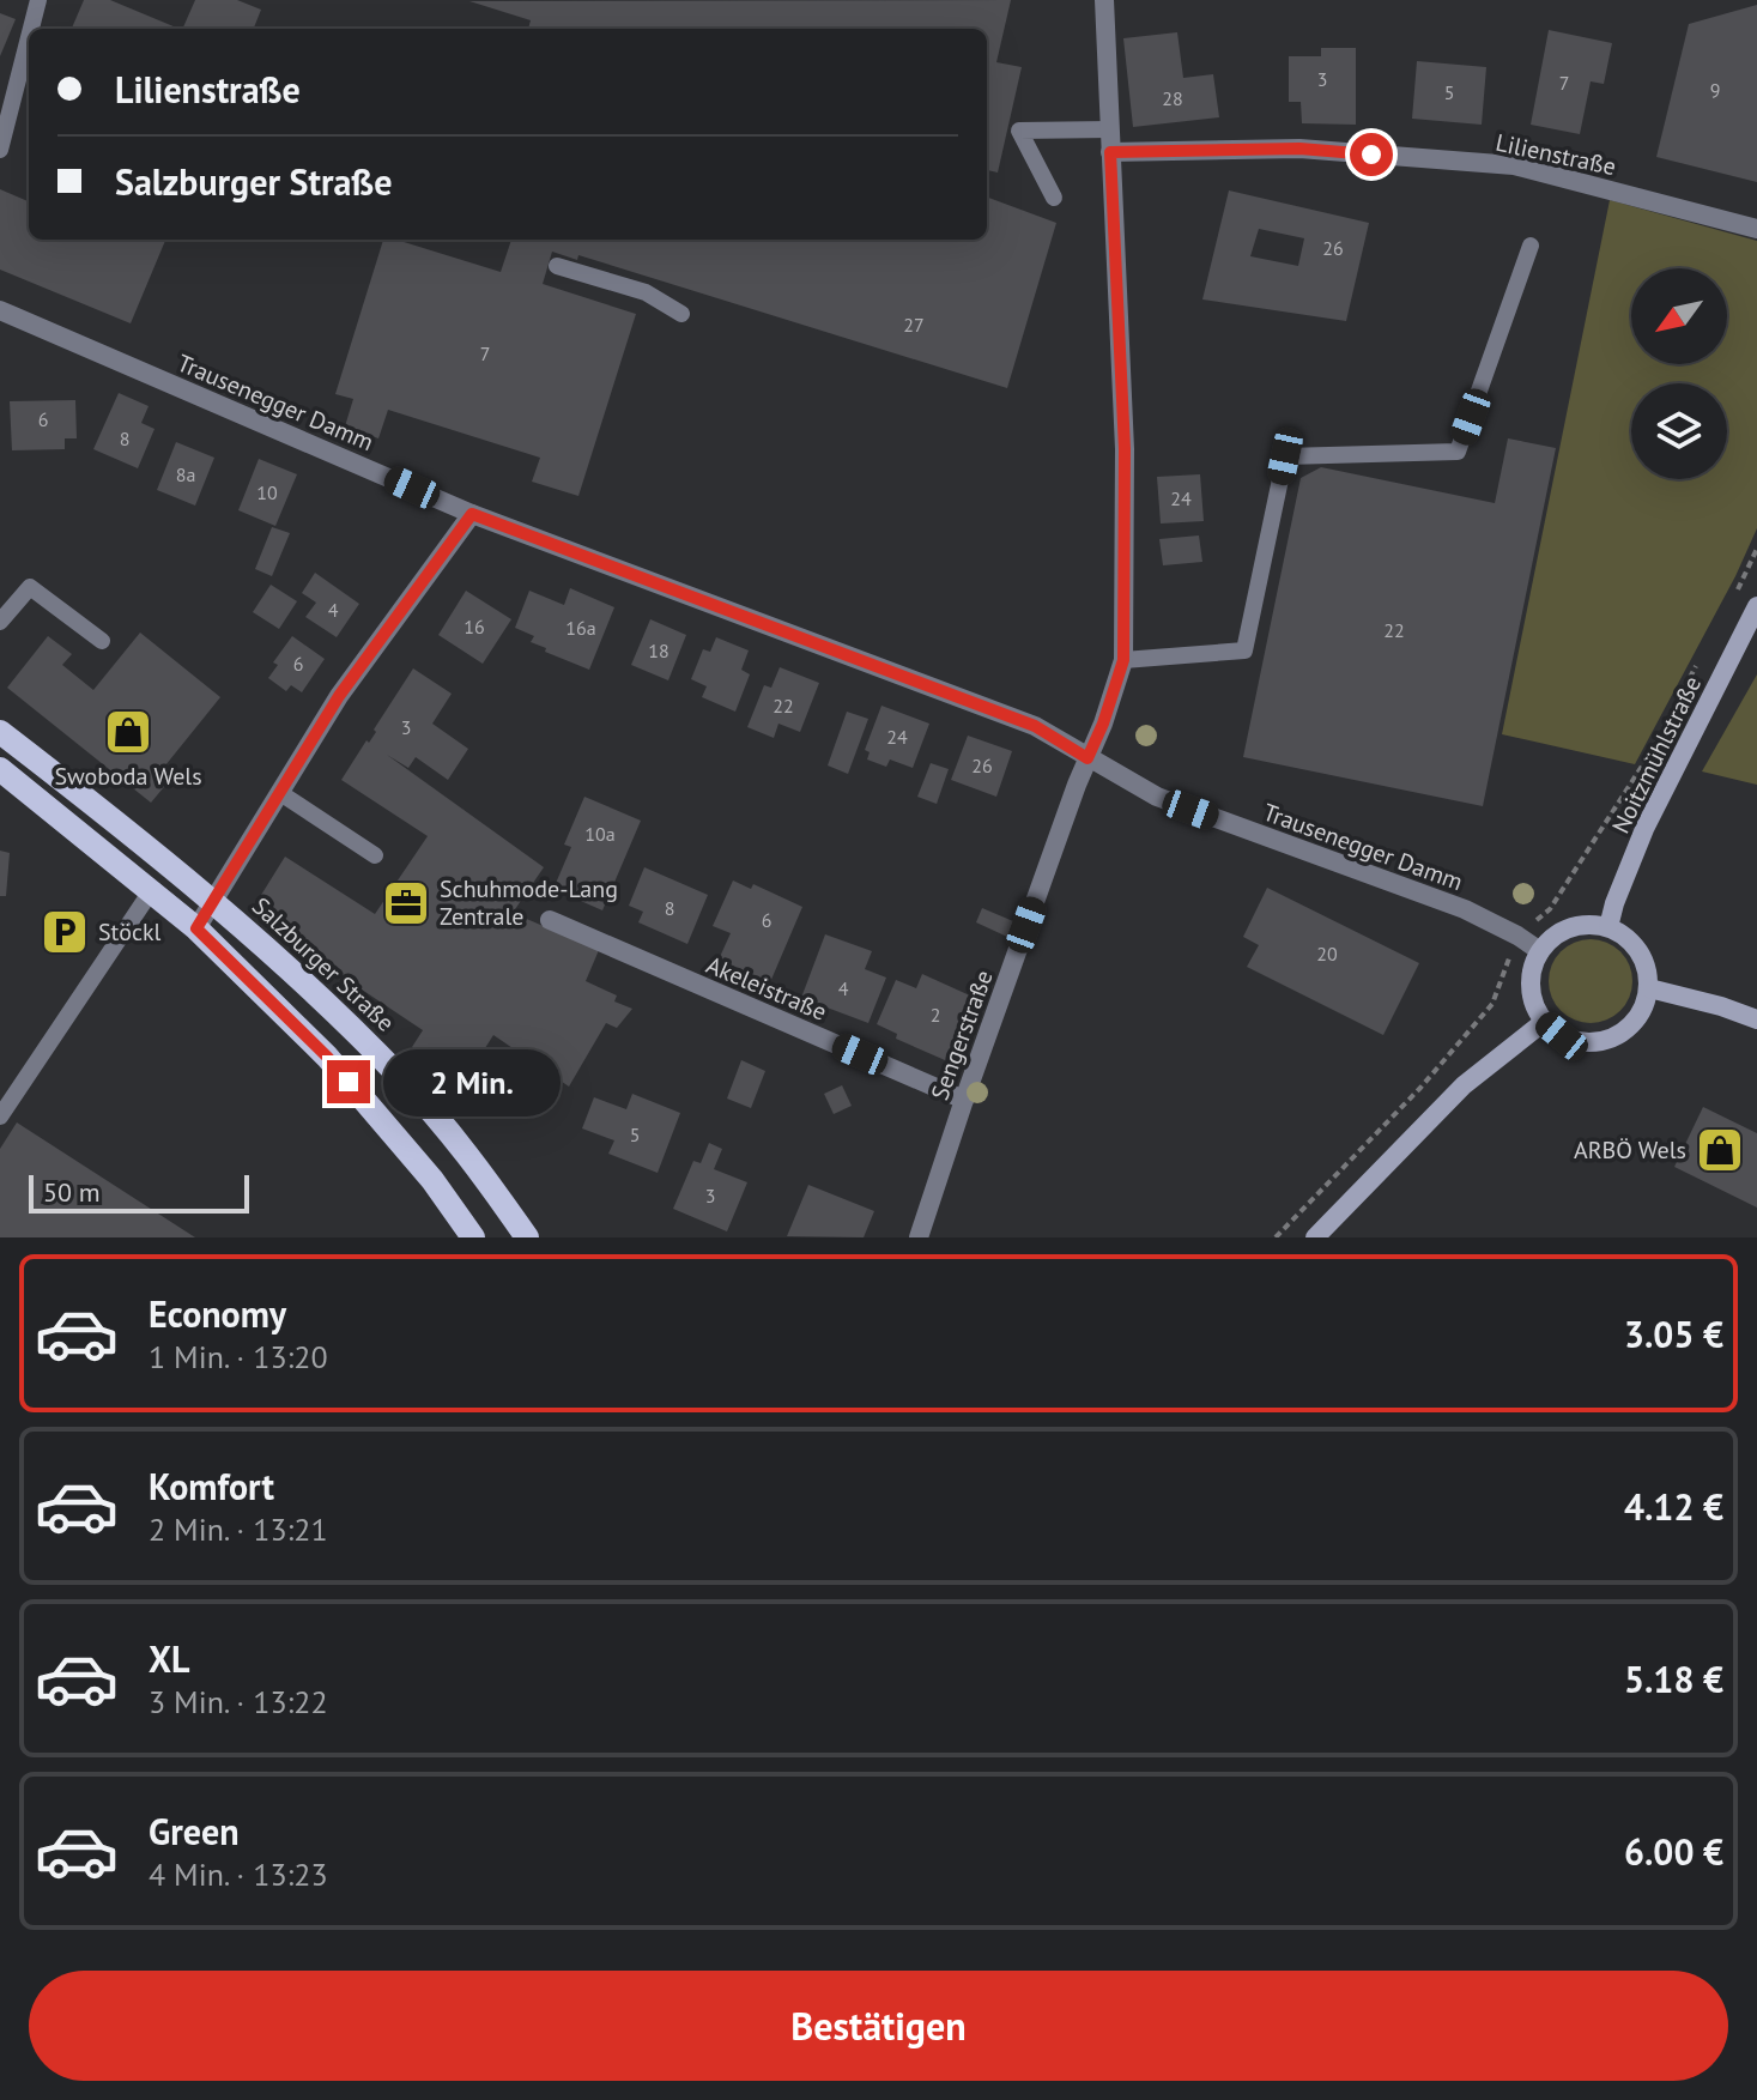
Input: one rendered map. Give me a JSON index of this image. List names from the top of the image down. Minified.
{"streets":{"main road":["Noitzmühlstraße","Salzburger Straße"],"street":["Lilienstraße","Trausenegger Damm","Akeleistraße","Sengerstraße"]},"crossings":[["Lilienstraße","Sengerstraße"],["Trausenegger Damm","Noitzmühlstraße"],["Trausenegger Damm","Sengerstraße"],["Akeleistraße","Sengerstraße"]],"places":{"shop":["Swoboda Wels","ARBÖ Wels"],"office":["Schuhmode-Lang Zentrale"],"parking":["Stöckl"]},"house_numbers":["3","7","9","5","28","26","27","7","6","8","8a","10","24","4","16","16a","22","18","6","22","3","24","26","10a","8","6","20","4","2","5","3"],"scale_bar":"50 m","north":"bottom left","page":{"banner":["Lilienstraße","Salzburger Straße"],"bubble":"2 Min.","scale":"50 m","list":[{"name":"Economy","note":"1 Min. · 13:20","value":"3.05 €"},{"name":"Komfort","note":"2 Min. · 13:21","value":"4.12 €"},{"name":"XL","note":"3 Min. · 13:22","value":"5.18 €"},{"name":"Green","note":"4 Min. · 13:23","value":"6.00 €"}],"buttons":"Bestätigen"}}
